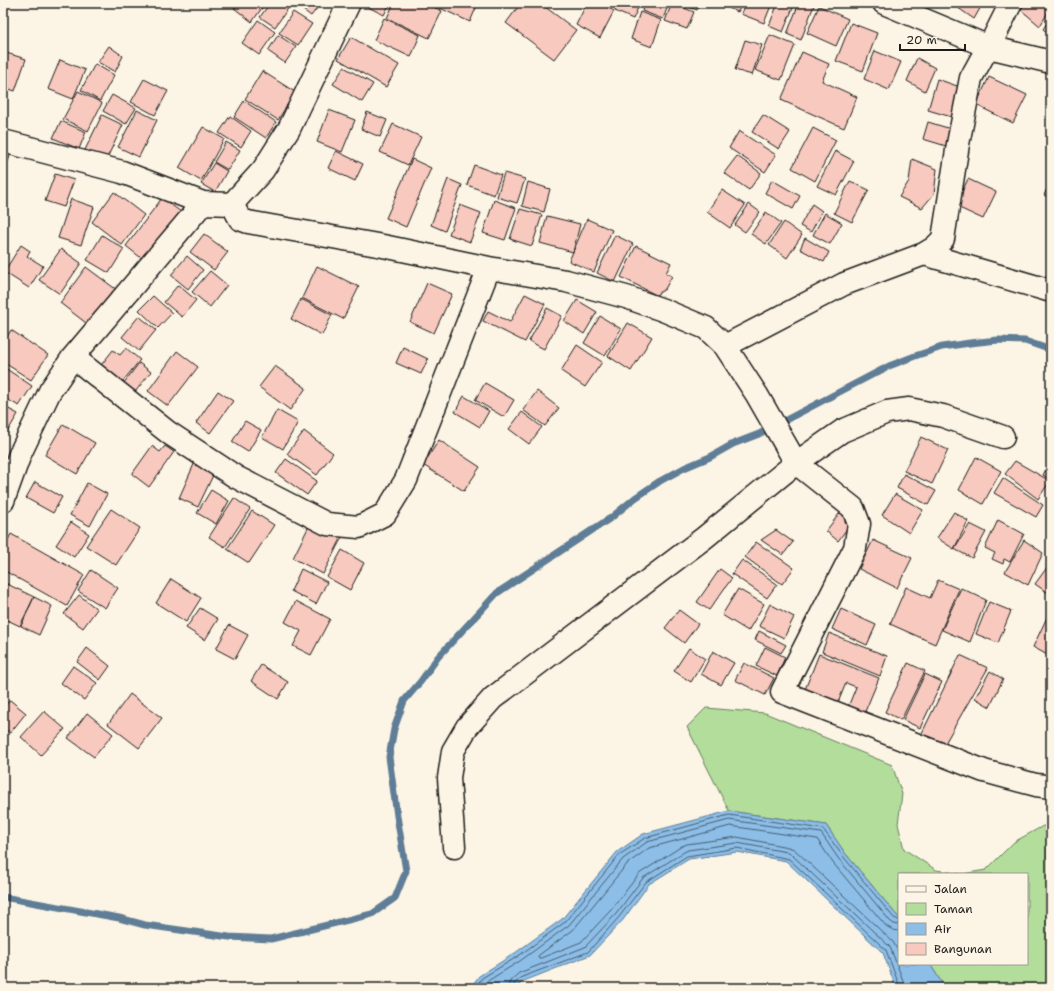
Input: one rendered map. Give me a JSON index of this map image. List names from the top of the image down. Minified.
{"legend":["Jalan","Taman","Air","Bangunan"],"scale_bar":"20 m"}
